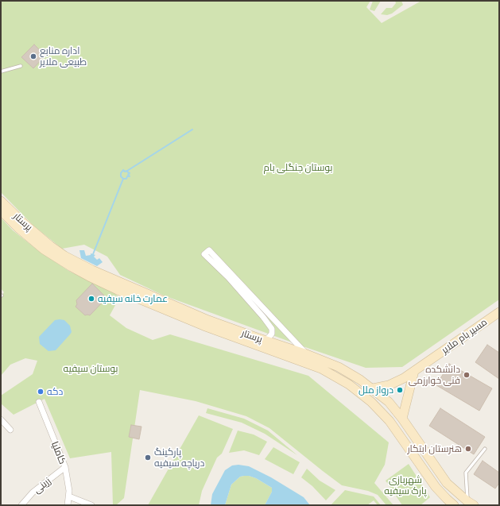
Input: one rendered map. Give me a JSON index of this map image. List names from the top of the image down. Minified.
{"streets":{"main road":["پرستار","مسیر بام ملایر"],"street":["کاملیا","زرینی"]},"crossings":[["پرستار","مسیر بام ملایر"],["کاملیا","زرینی"]],"parks":["بوستان جنگلی بام","بوستان سیفیه","شهربازی پارک سیفیه"],"places":["اداره منابع طبیعی ملایر","عمارت خانه سیفیه","دانشکده فنی خوارزمی","درواز ملل","دکه","هنرستان ابتکار","پارکینگ دریاچه سیفیه"]}
